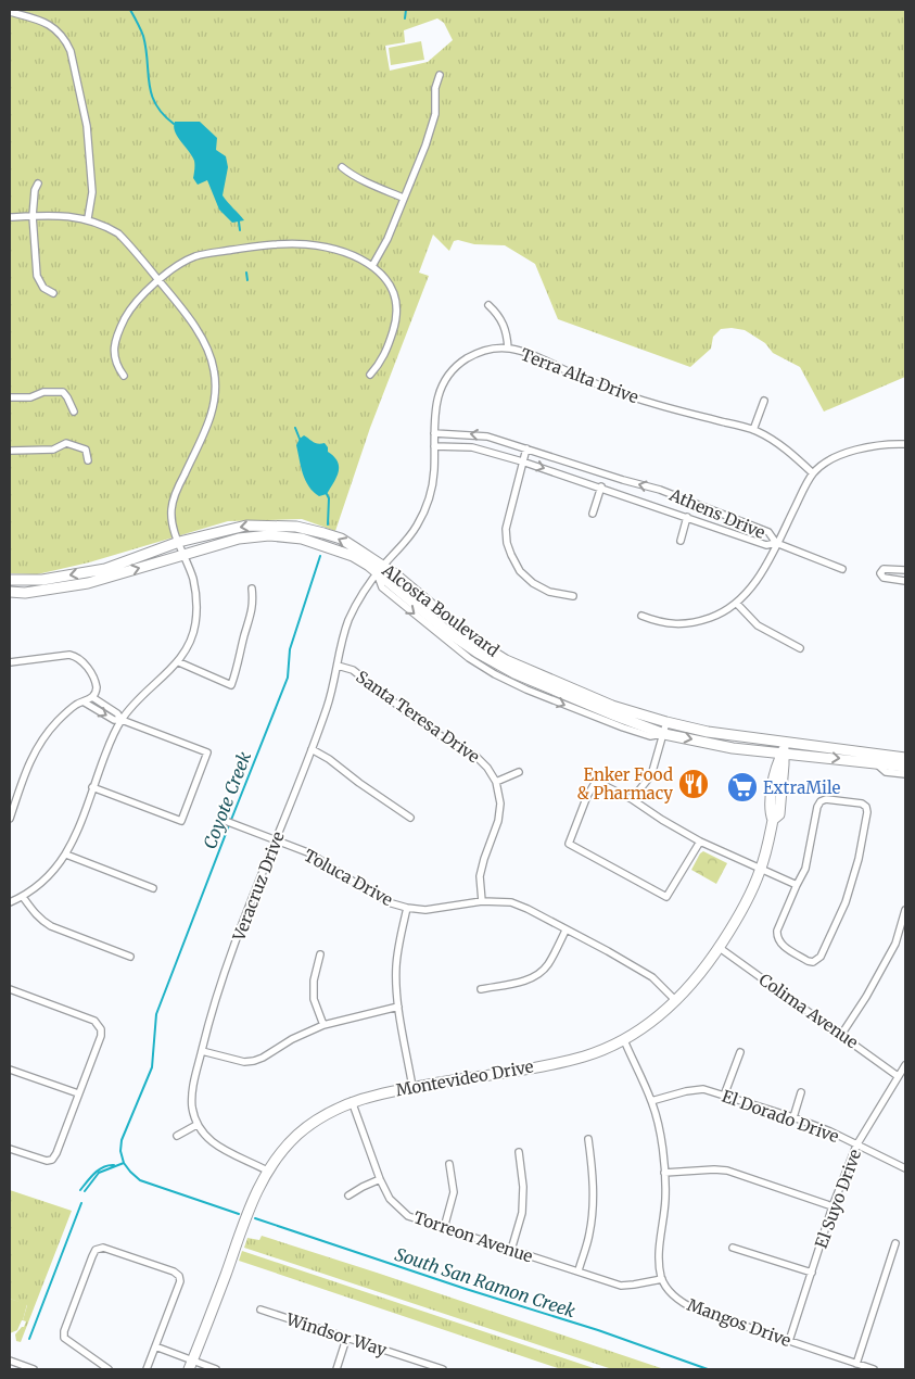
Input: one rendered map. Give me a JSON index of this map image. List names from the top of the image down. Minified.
{"streets":{"main road":["Alcosta Boulevard","Montevideo Drive"],"street":["Terra Alta Drive","Athens Drive","Santa Teresa Drive","Toluca Drive","Veracruz Drive","Colima Avenue","El Dorado Drive","El Suyo Drive","Torreon Avenue","Mangos Drive","Windsor Way"]},"crossings":[["Terra Alta Drive","Athens Drive"],["Terra Alta Drive","Alcosta Boulevard"],["Terra Alta Drive","Veracruz Drive"],["Alcosta Boulevard","Veracruz Drive"],["Alcosta Boulevard","Montevideo Drive"],["Santa Teresa Drive","Toluca Drive"],["Santa Teresa Drive","Veracruz Drive"],["Toluca Drive","Veracruz Drive"],["Toluca Drive","Montevideo Drive"],["Colima Avenue","Montevideo Drive"],["Colima Avenue","El Suyo Drive"],["Montevideo Drive","Torreon Avenue"],["El Dorado Drive","El Suyo Drive"],["El Suyo Drive","Mangos Drive"],["Torreon Avenue","Mangos Drive"]],"water":["Coyote Creek","South San Ramon Creek"],"places":{"restaurant":["Enker Food & Pharmacy"],"supermarket":["ExtraMile"]}}
